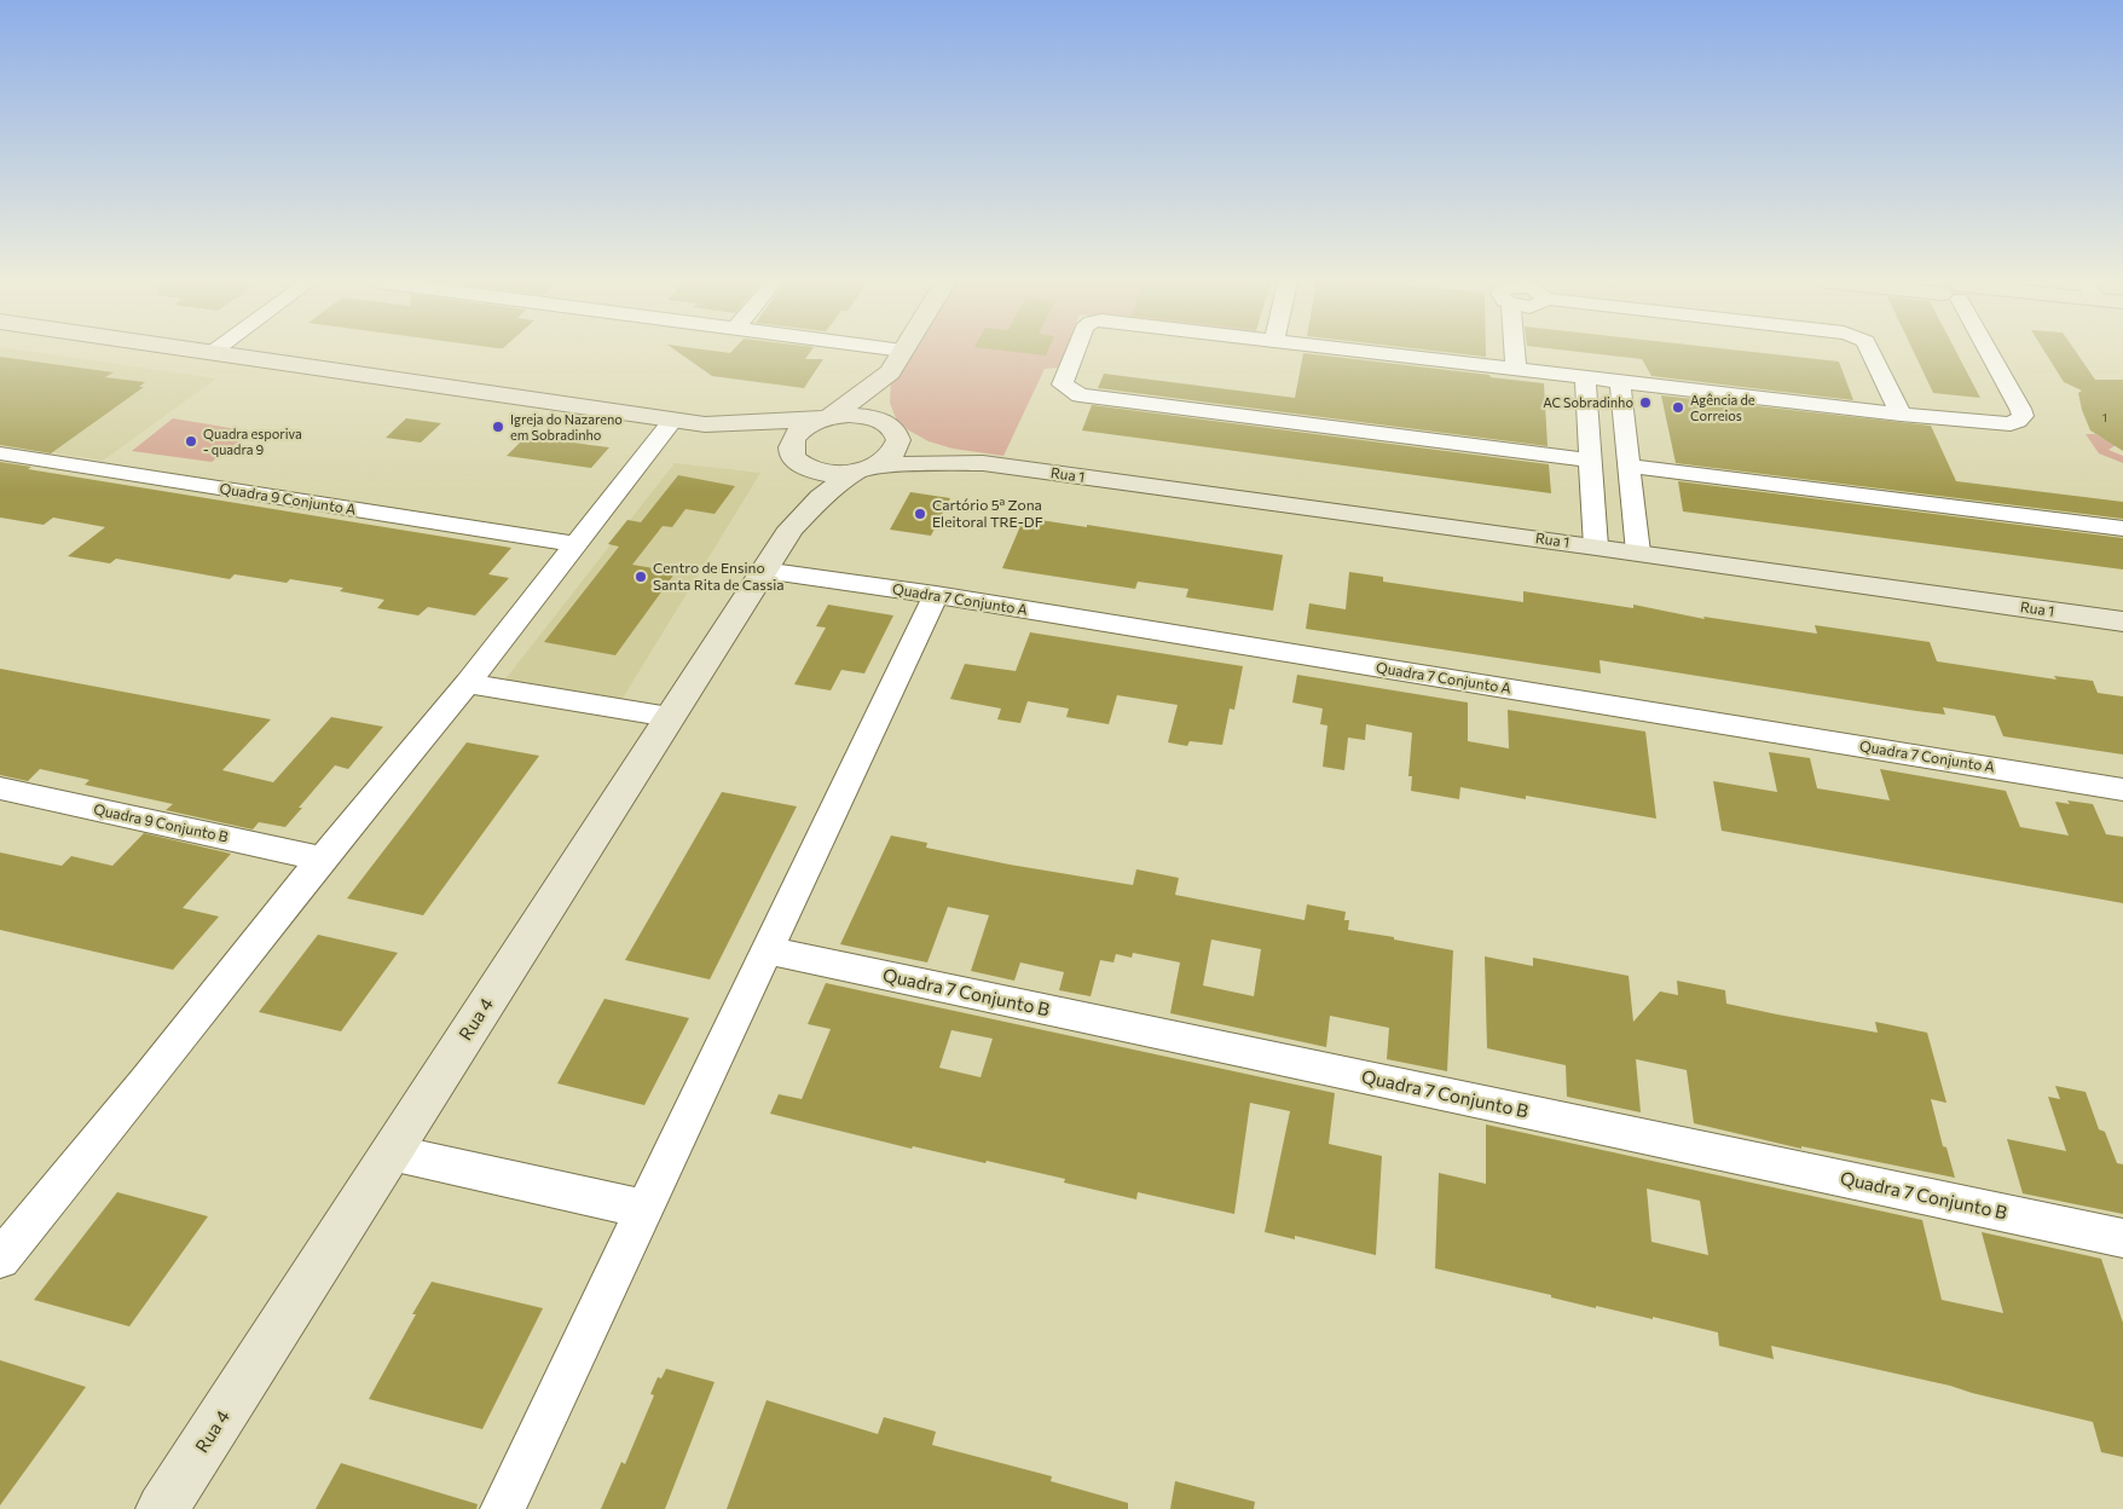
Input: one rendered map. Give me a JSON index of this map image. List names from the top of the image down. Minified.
{"streets":{"street":["Rua 1","Quadra 9 Conjunto A","Quadra 7 Conjunto A","Quadra 9 Conjunto B","Quadra 7 Conjunto B","Rua 4"]},"crossings":[["Quadra 7 Conjunto A","Rua 4"]],"places":["AC Sobradinho","Agência de Correios","Igreja do Nazareno em Sobradinho","Quadra esporiva - quadra 9","Cartório 5ª Zona Eleitoral TRE-DF","Centro de Ensino Santa Rita de Cassia"],"house_numbers":["1"]}
